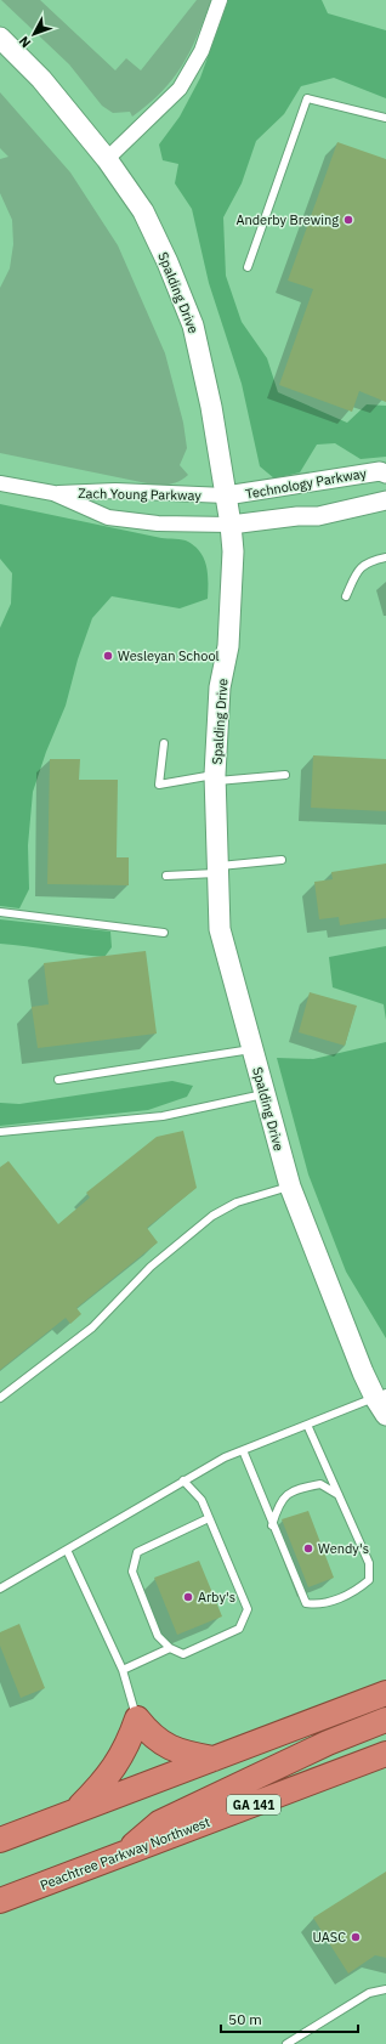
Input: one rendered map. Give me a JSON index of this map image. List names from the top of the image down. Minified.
{"streets":{"highway":["GA 141","Peachtree Parkway Northwest"],"main road":["Spalding Drive"],"street":["Technology Parkway","Zach Young Parkway"]},"crossings":[["Spalding Drive","Technology Parkway"],["Spalding Drive","Zach Young Parkway"],["Technology Parkway","Zach Young Parkway"]],"places":["Anderby Brewing","Wesleyan School","Wendy's","Arby's","UASC"],"scale_bar":"50 m","north":"bottom left"}
